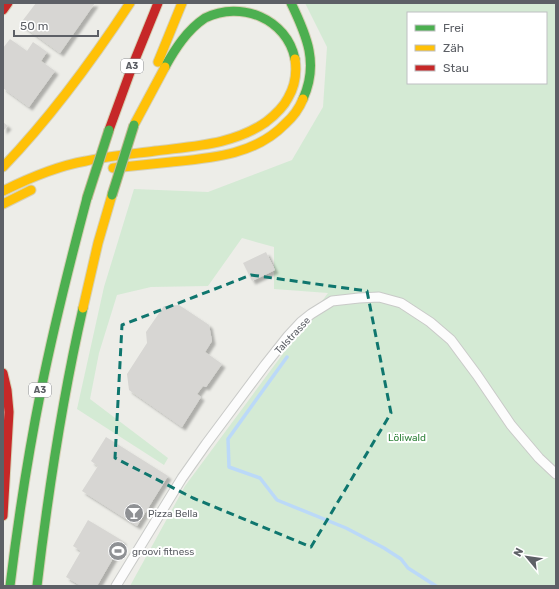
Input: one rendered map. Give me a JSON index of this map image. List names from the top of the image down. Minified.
{"streets":{"main road":["A3"],"street":["Talstrasse"]},"parks":["Löliwald"],"places":{"bar":["Pizza Bella"],"sports":["groovi fitness"]},"legend":["Frei","Zäh","Stau"],"scale_bar":"50 m","north":"top left"}
